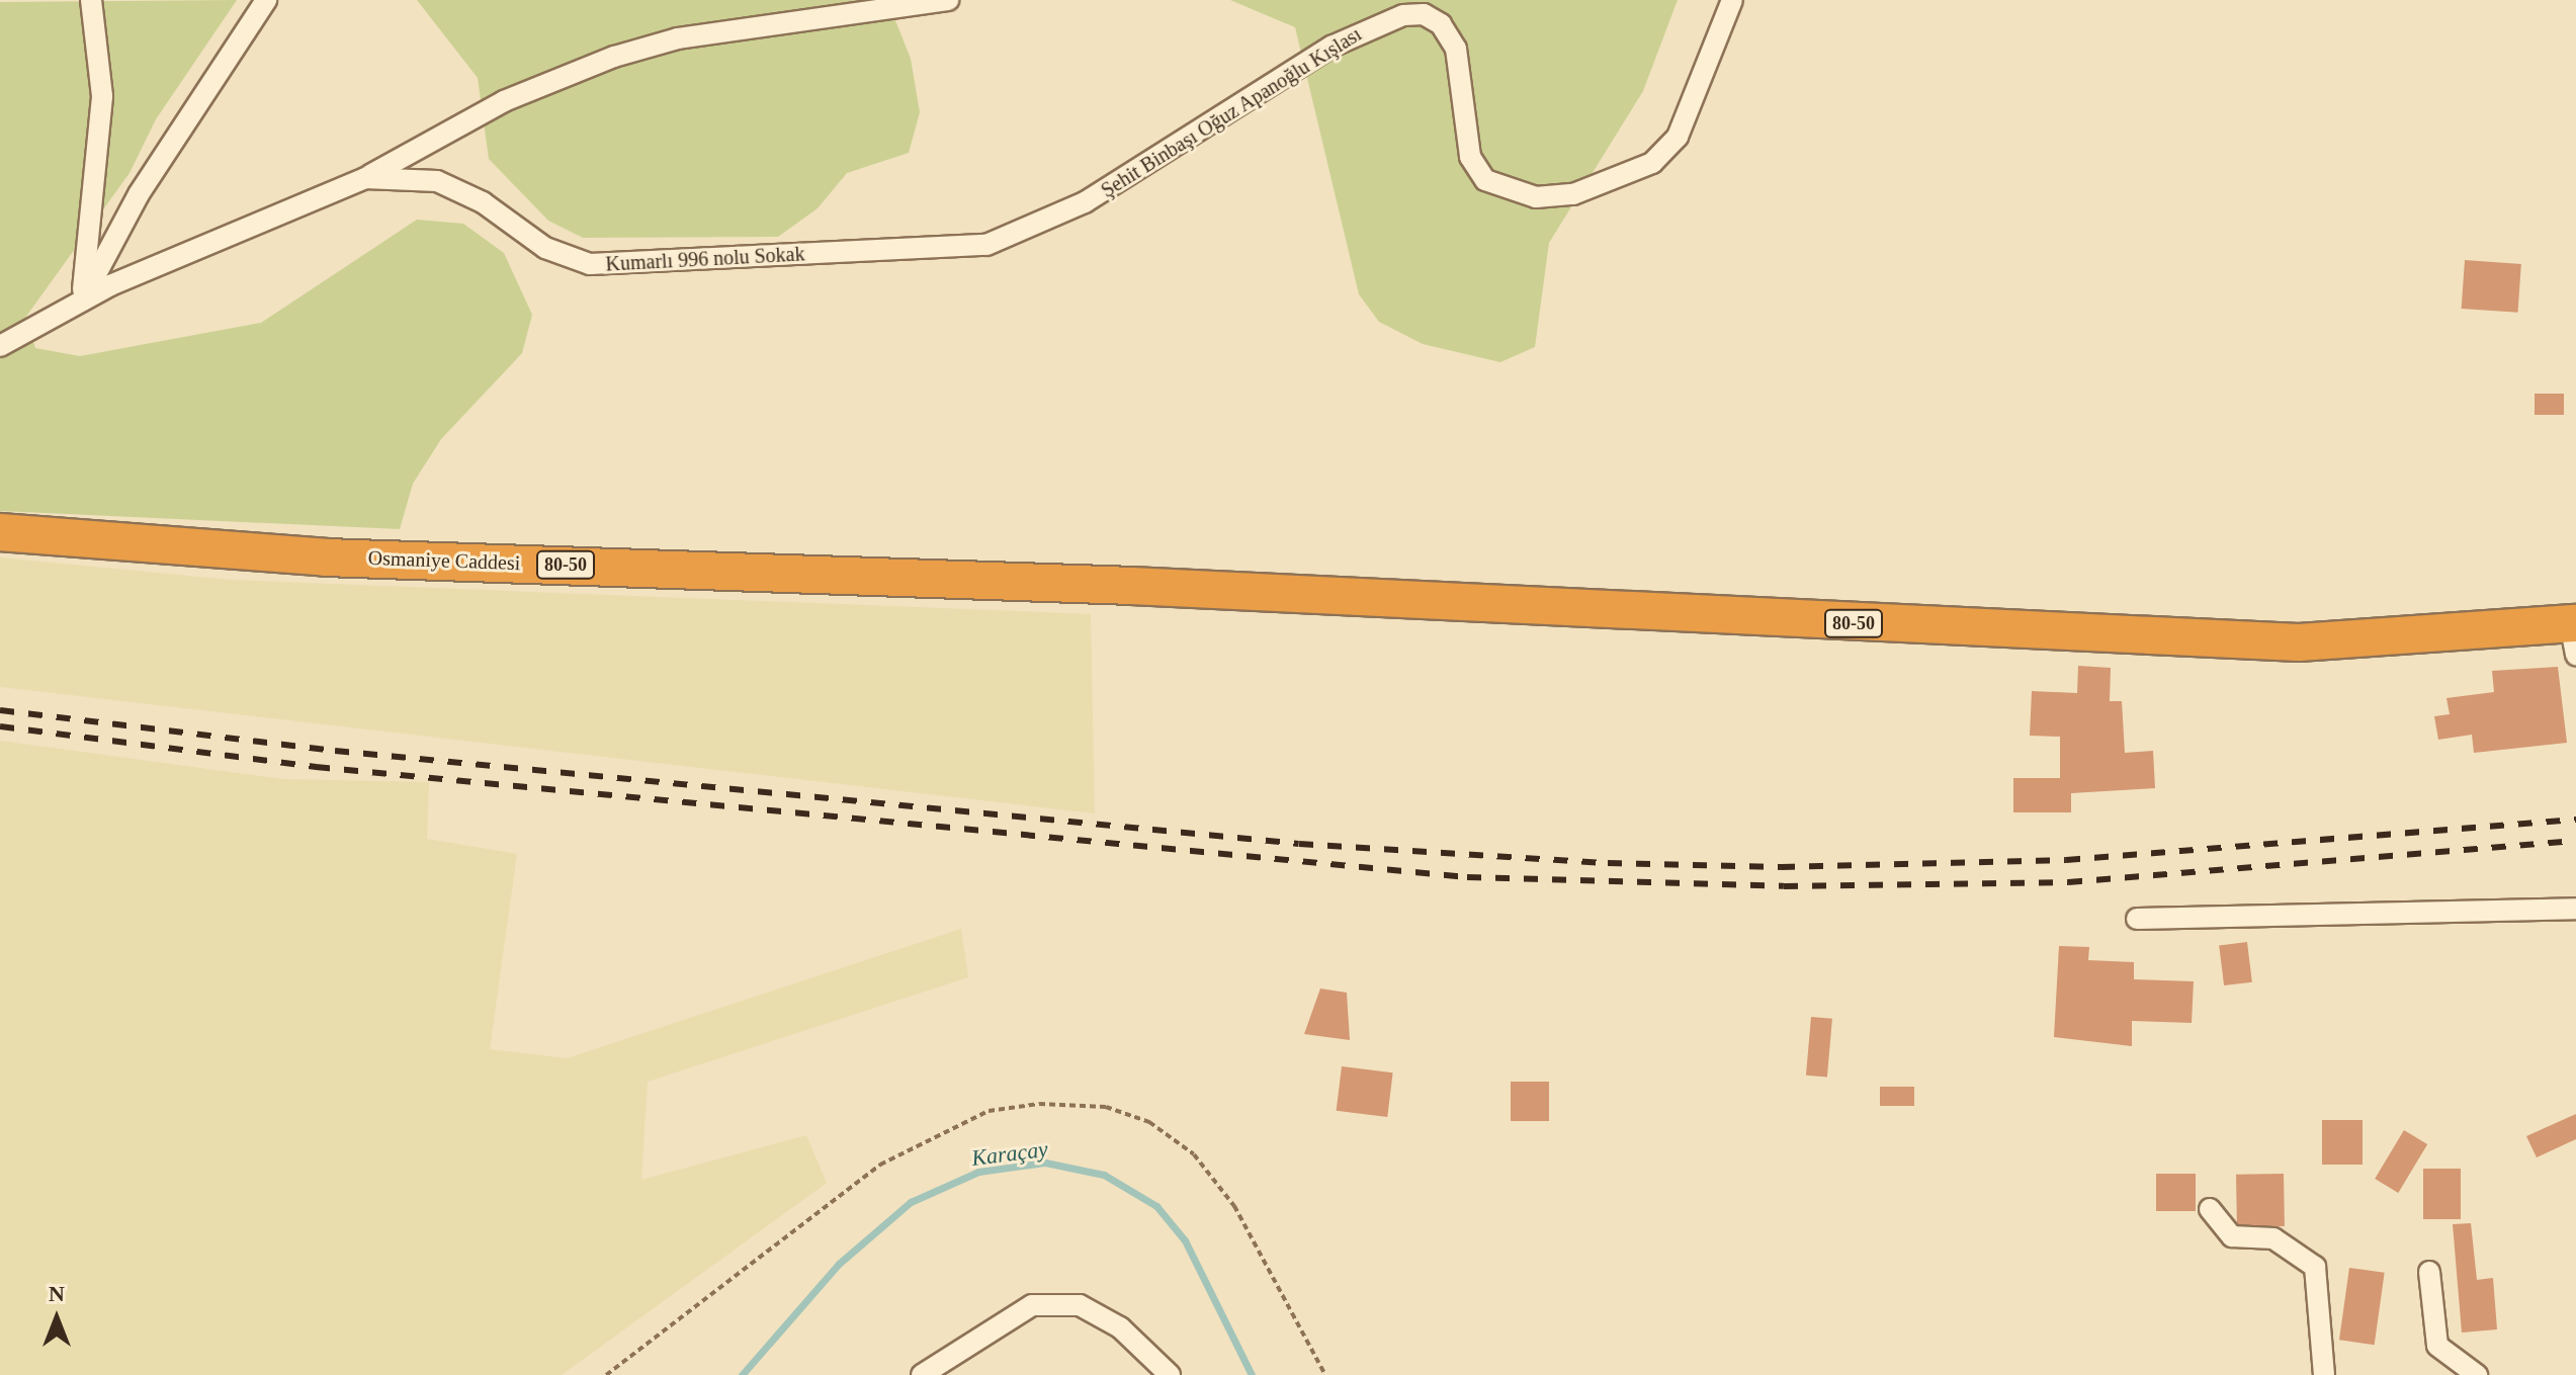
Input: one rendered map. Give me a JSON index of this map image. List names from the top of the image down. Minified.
{"streets":{"highway":["Osmaniye Caddesi","80-50"],"street":["Şehit Binbaşı Oğuz Apanoğlu Kışlası","Kumarlı 996 nolu Sokak"]},"crossings":[["Şehit Binbaşı Oğuz Apanoğlu Kışlası","Kumarlı 996 nolu Sokak"]],"water":["Karaçay"],"north":"top"}
